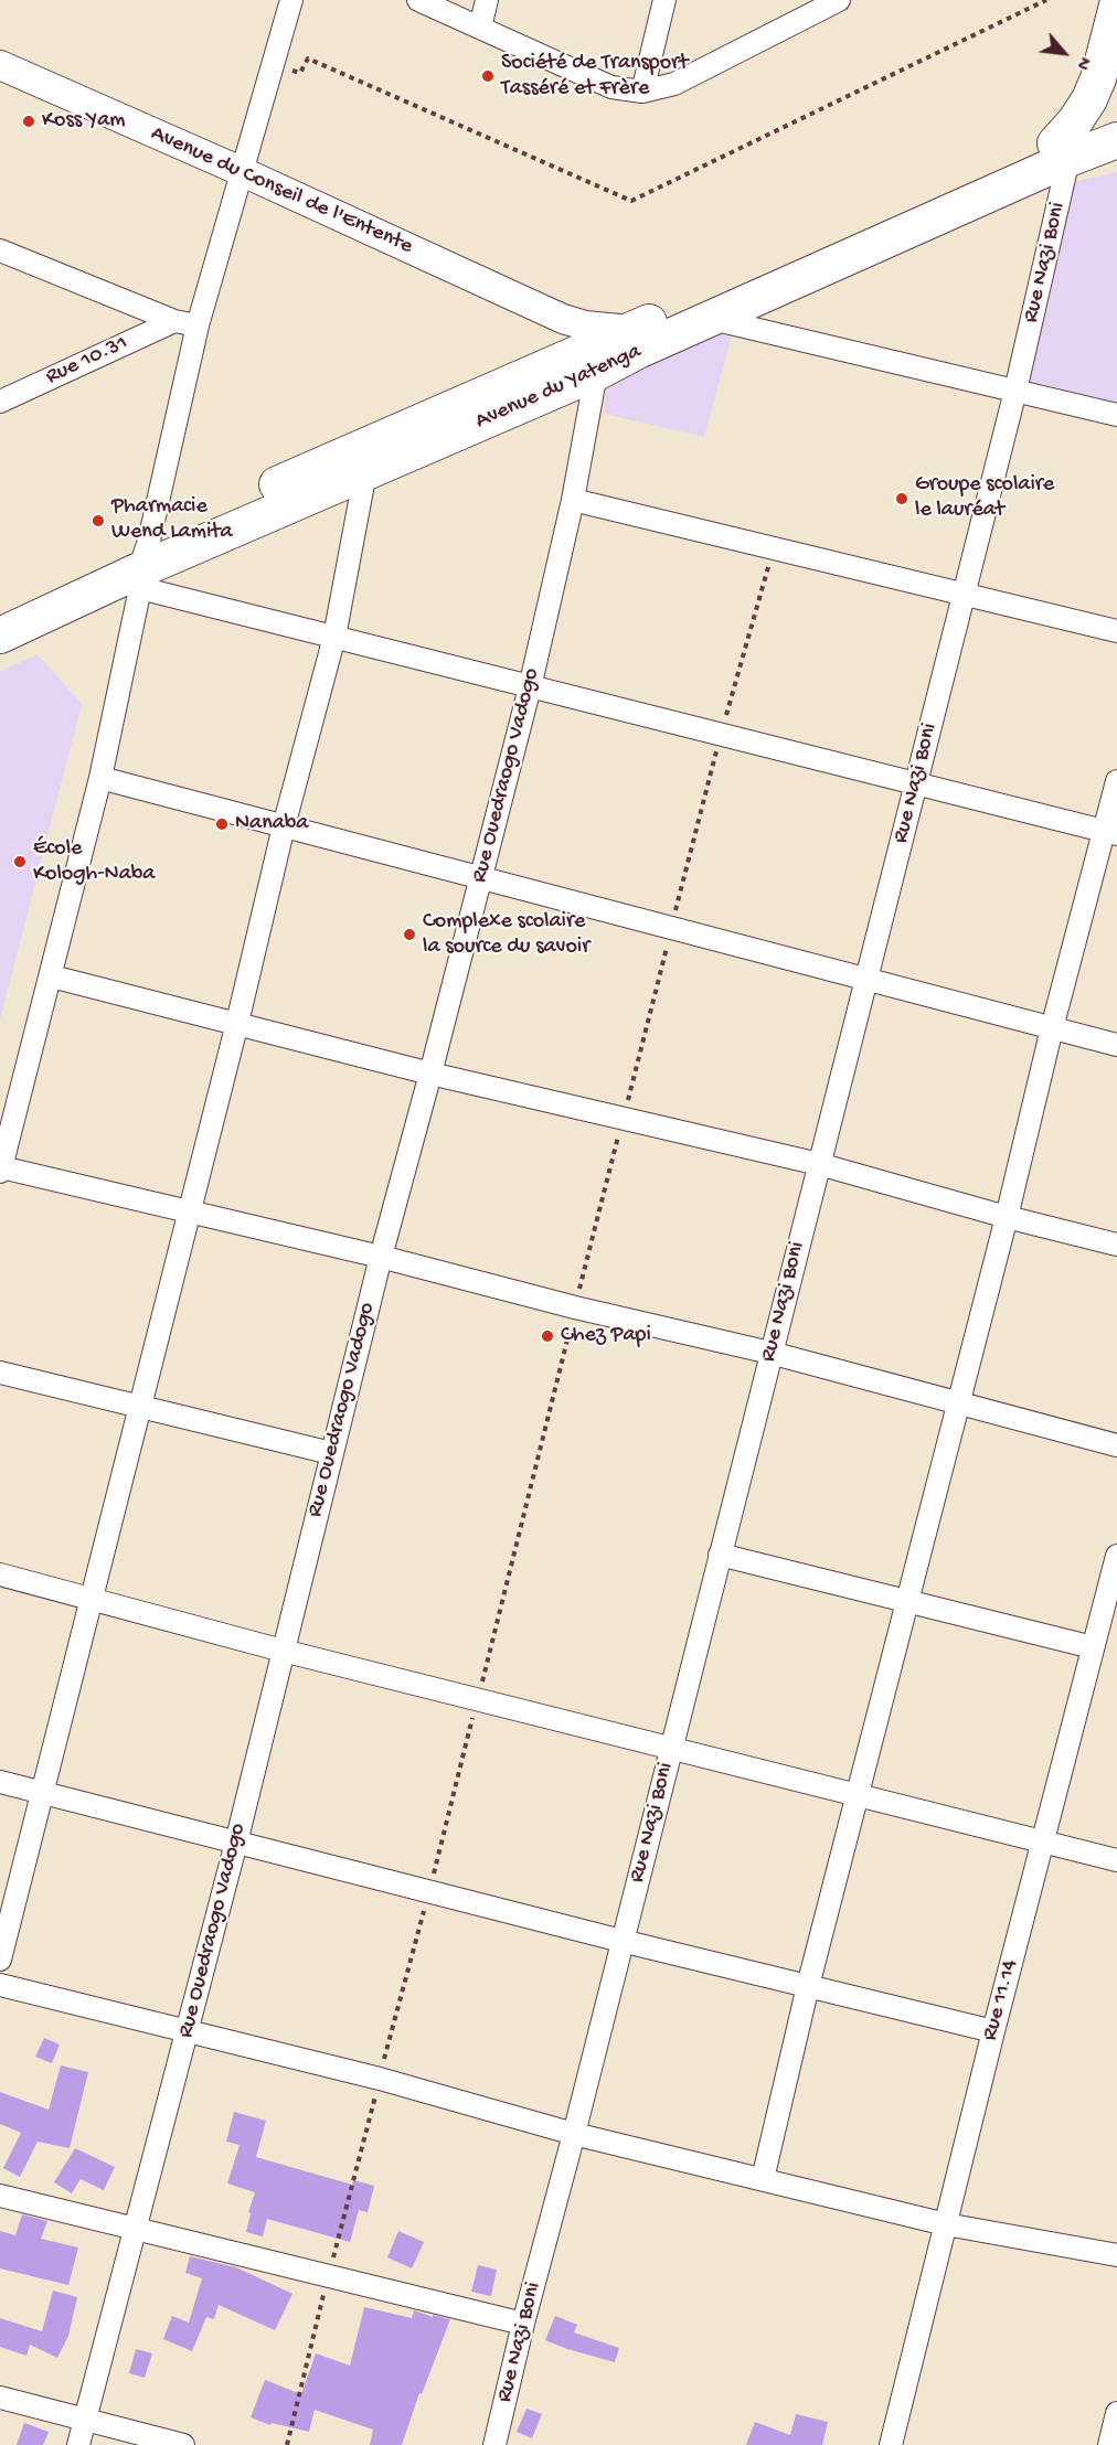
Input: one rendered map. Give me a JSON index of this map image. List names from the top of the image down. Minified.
{"streets":{"main road":["Avenue du Yatenga"],"street":["Avenue du Conseil de l'Entente","Rue Nazi Boni","Rue 10.31","Rue Ouedraogo Vadogo","Rue 11.14"]},"crossings":[["Avenue du Conseil de l'Entente","Avenue du Yatenga"],["Rue Nazi Boni","Avenue du Yatenga"],["Avenue du Yatenga","Rue Ouedraogo Vadogo"]],"places":["Société de Transport Tasséré et Frère","Koss Yam","Groupe scolaire le lauréat","Pharmacie Wend Lamita","Nanaba","École Kologh-Naba","Complexe scolaire la source du savoir","Chez Papi"],"north":"bottom right"}
